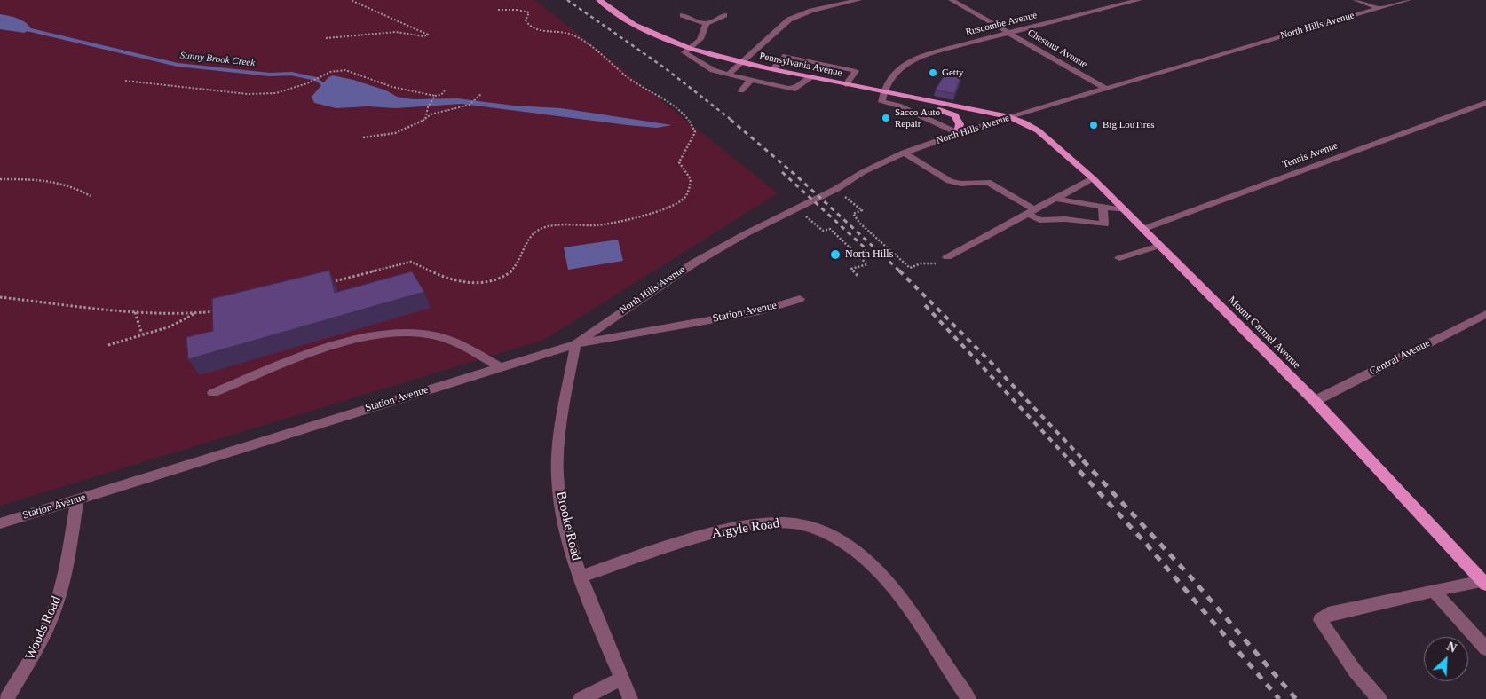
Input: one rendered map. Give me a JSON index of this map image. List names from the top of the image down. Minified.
{"streets":{"main road":["Pennsylvania Avenue","Mount Carmel Avenue"],"street":["Ruscombe Avenue","North Hills Avenue","Chestnut Avenue","Tennis Avenue","Station Avenue","Central Avenue","Brooke Road","Argyle Road","Woods Road"]},"crossings":[["Ruscombe Avenue","Chestnut Avenue"],["Ruscombe Avenue","Pennsylvania Avenue"],["North Hills Avenue","Chestnut Avenue"],["North Hills Avenue","Pennsylvania Avenue"],["North Hills Avenue","Station Avenue"],["North Hills Avenue","Mount Carmel Avenue"],["North Hills Avenue","Brooke Road"],["Pennsylvania Avenue","Mount Carmel Avenue"],["Tennis Avenue","Mount Carmel Avenue"],["Station Avenue","Brooke Road"],["Station Avenue","Woods Road"],["Mount Carmel Avenue","Central Avenue"],["Brooke Road","Argyle Road"]],"water":["Sunny Brook Creek"],"places":["Getty","Sacco Auto Repair","Big LouTires","North Hills"],"north":"top right"}
